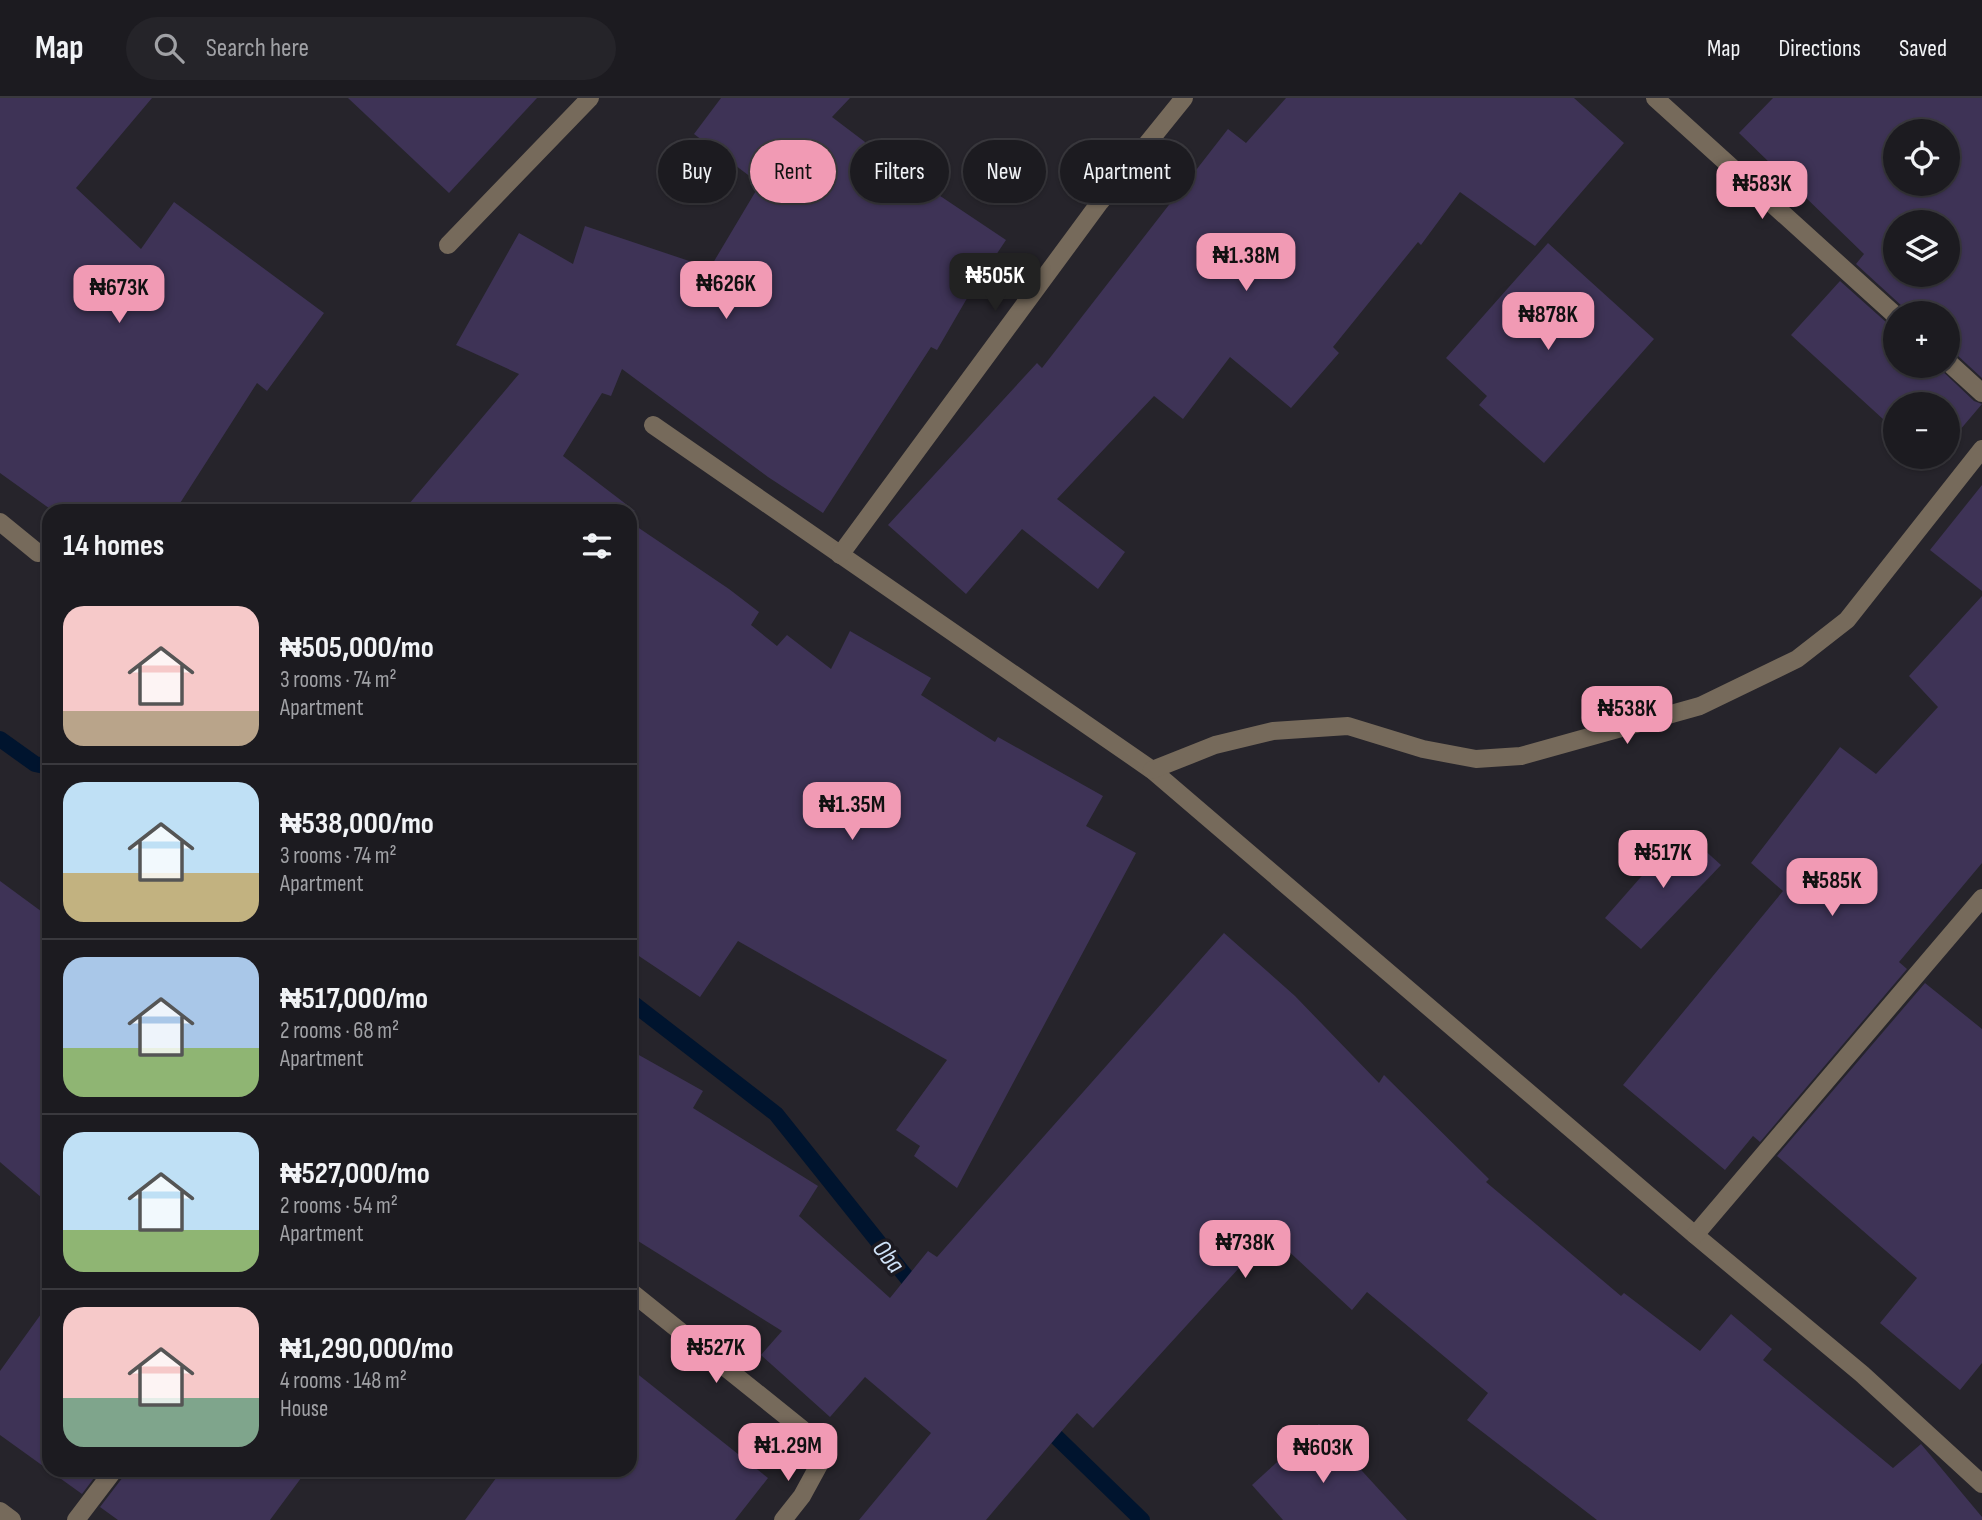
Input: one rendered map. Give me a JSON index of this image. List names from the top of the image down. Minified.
{"water":["Oba"],"page":{"header":"Map","search":"Search here","nav":["Map","Directions","Saved"],"map_buttons":["+","−"],"chip":["Buy","Rent","Filters","New","Apartment"],"price":["₦583K","₦1.38M","₦505K","₦626K","₦673K","₦878K","₦538K","₦1.35M","₦517K","₦585K","₦738K","₦527K","₦1.29M","₦603K"],"heading":"14 homes","list":[{"name":"₦505,000/mo","note":"3 rooms · 74 m² · Apartment"},{"name":"₦538,000/mo","note":"3 rooms · 74 m² · Apartment"},{"name":"₦517,000/mo","note":"2 rooms · 68 m² · Apartment"},{"name":"₦527,000/mo","note":"2 rooms · 54 m² · Apartment"},{"name":"₦1,290,000/mo","note":"4 rooms · 148 m² · House"}]}}
